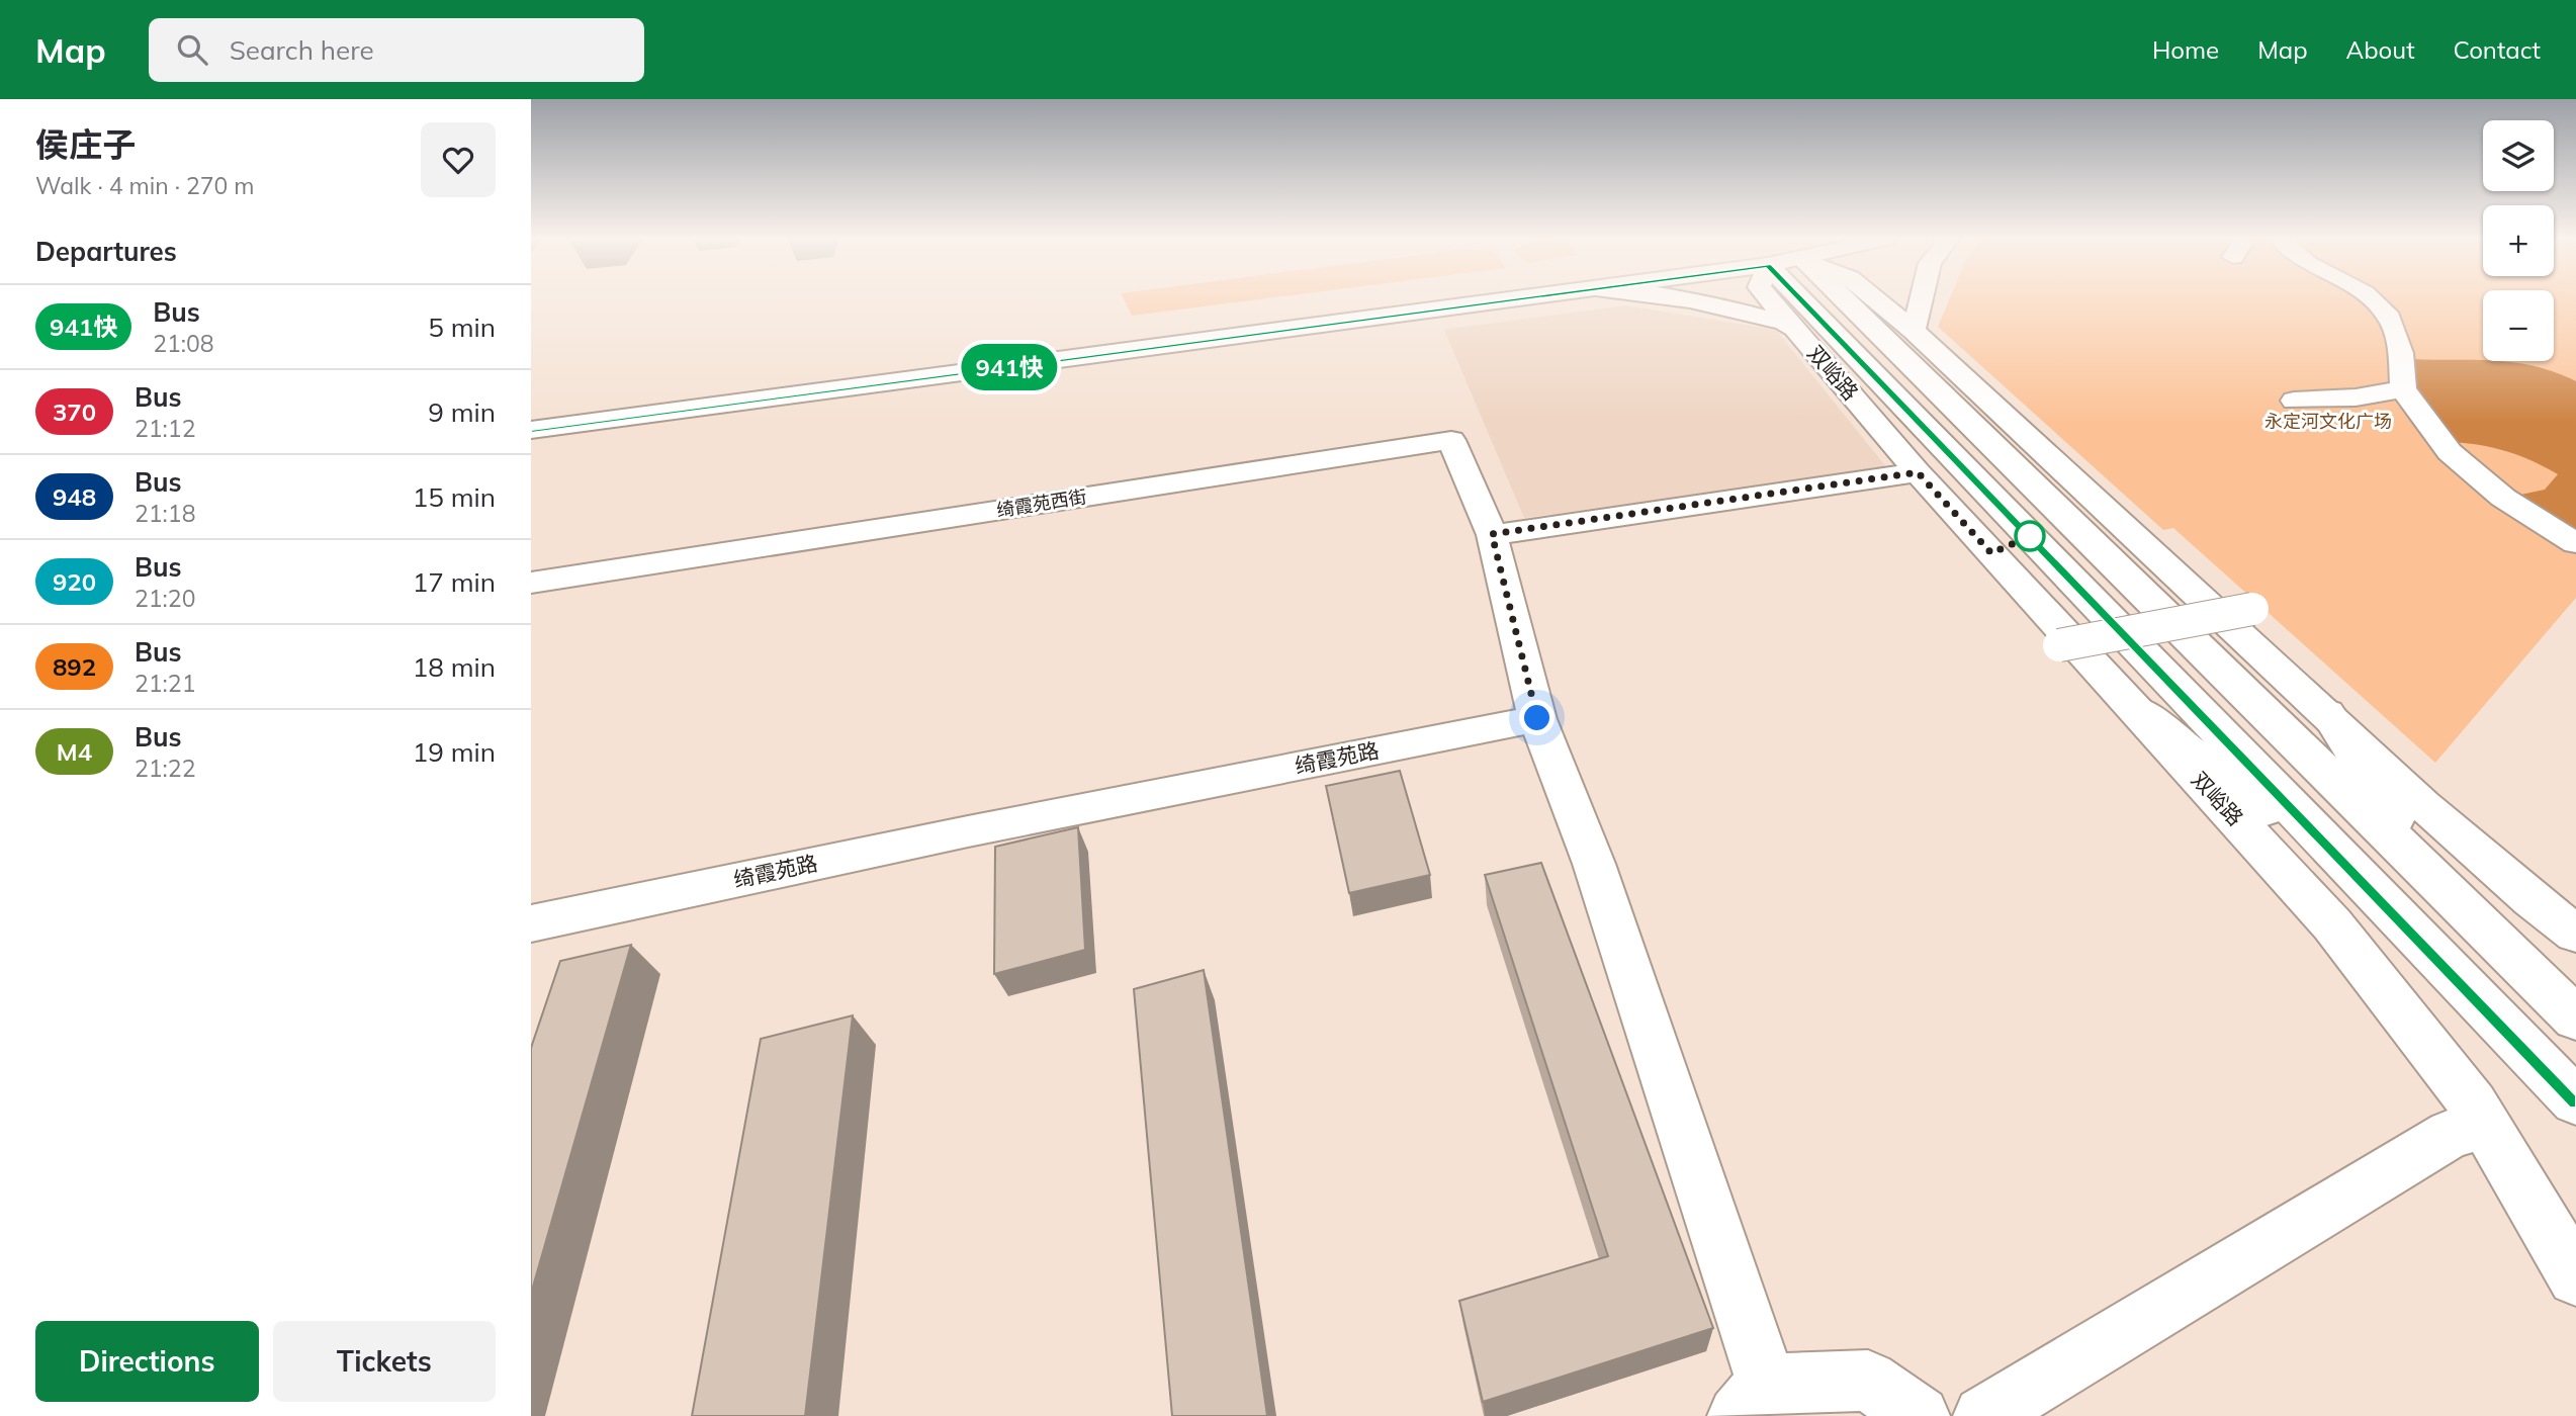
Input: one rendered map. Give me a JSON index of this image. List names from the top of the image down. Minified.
{"streets":{"main road":["双峪路","绮霞苑西街","绮霞苑路"]},"parks":["永定河文化广场"],"lines":["bus line 941快"],"page":{"header":"Map","search":"Search here","nav":["Home","Map","About","Contact"],"heading":[["侯庄子","Walk · 4 min · 270 m"],"Departures"],"on_map":"941快","map_buttons":["+","−"],"list":[{"mark":"941快","name":"Bus","note":"21:08","value":"5 min"},{"mark":"370","name":"Bus","note":"21:12","value":"9 min"},{"mark":"948","name":"Bus","note":"21:18","value":"15 min"},{"mark":"920","name":"Bus","note":"21:20","value":"17 min"},{"mark":"892","name":"Bus","note":"21:21","value":"18 min"},{"mark":"M4","name":"Bus","note":"21:22","value":"19 min"}],"buttons":["Directions","Tickets"]}}
